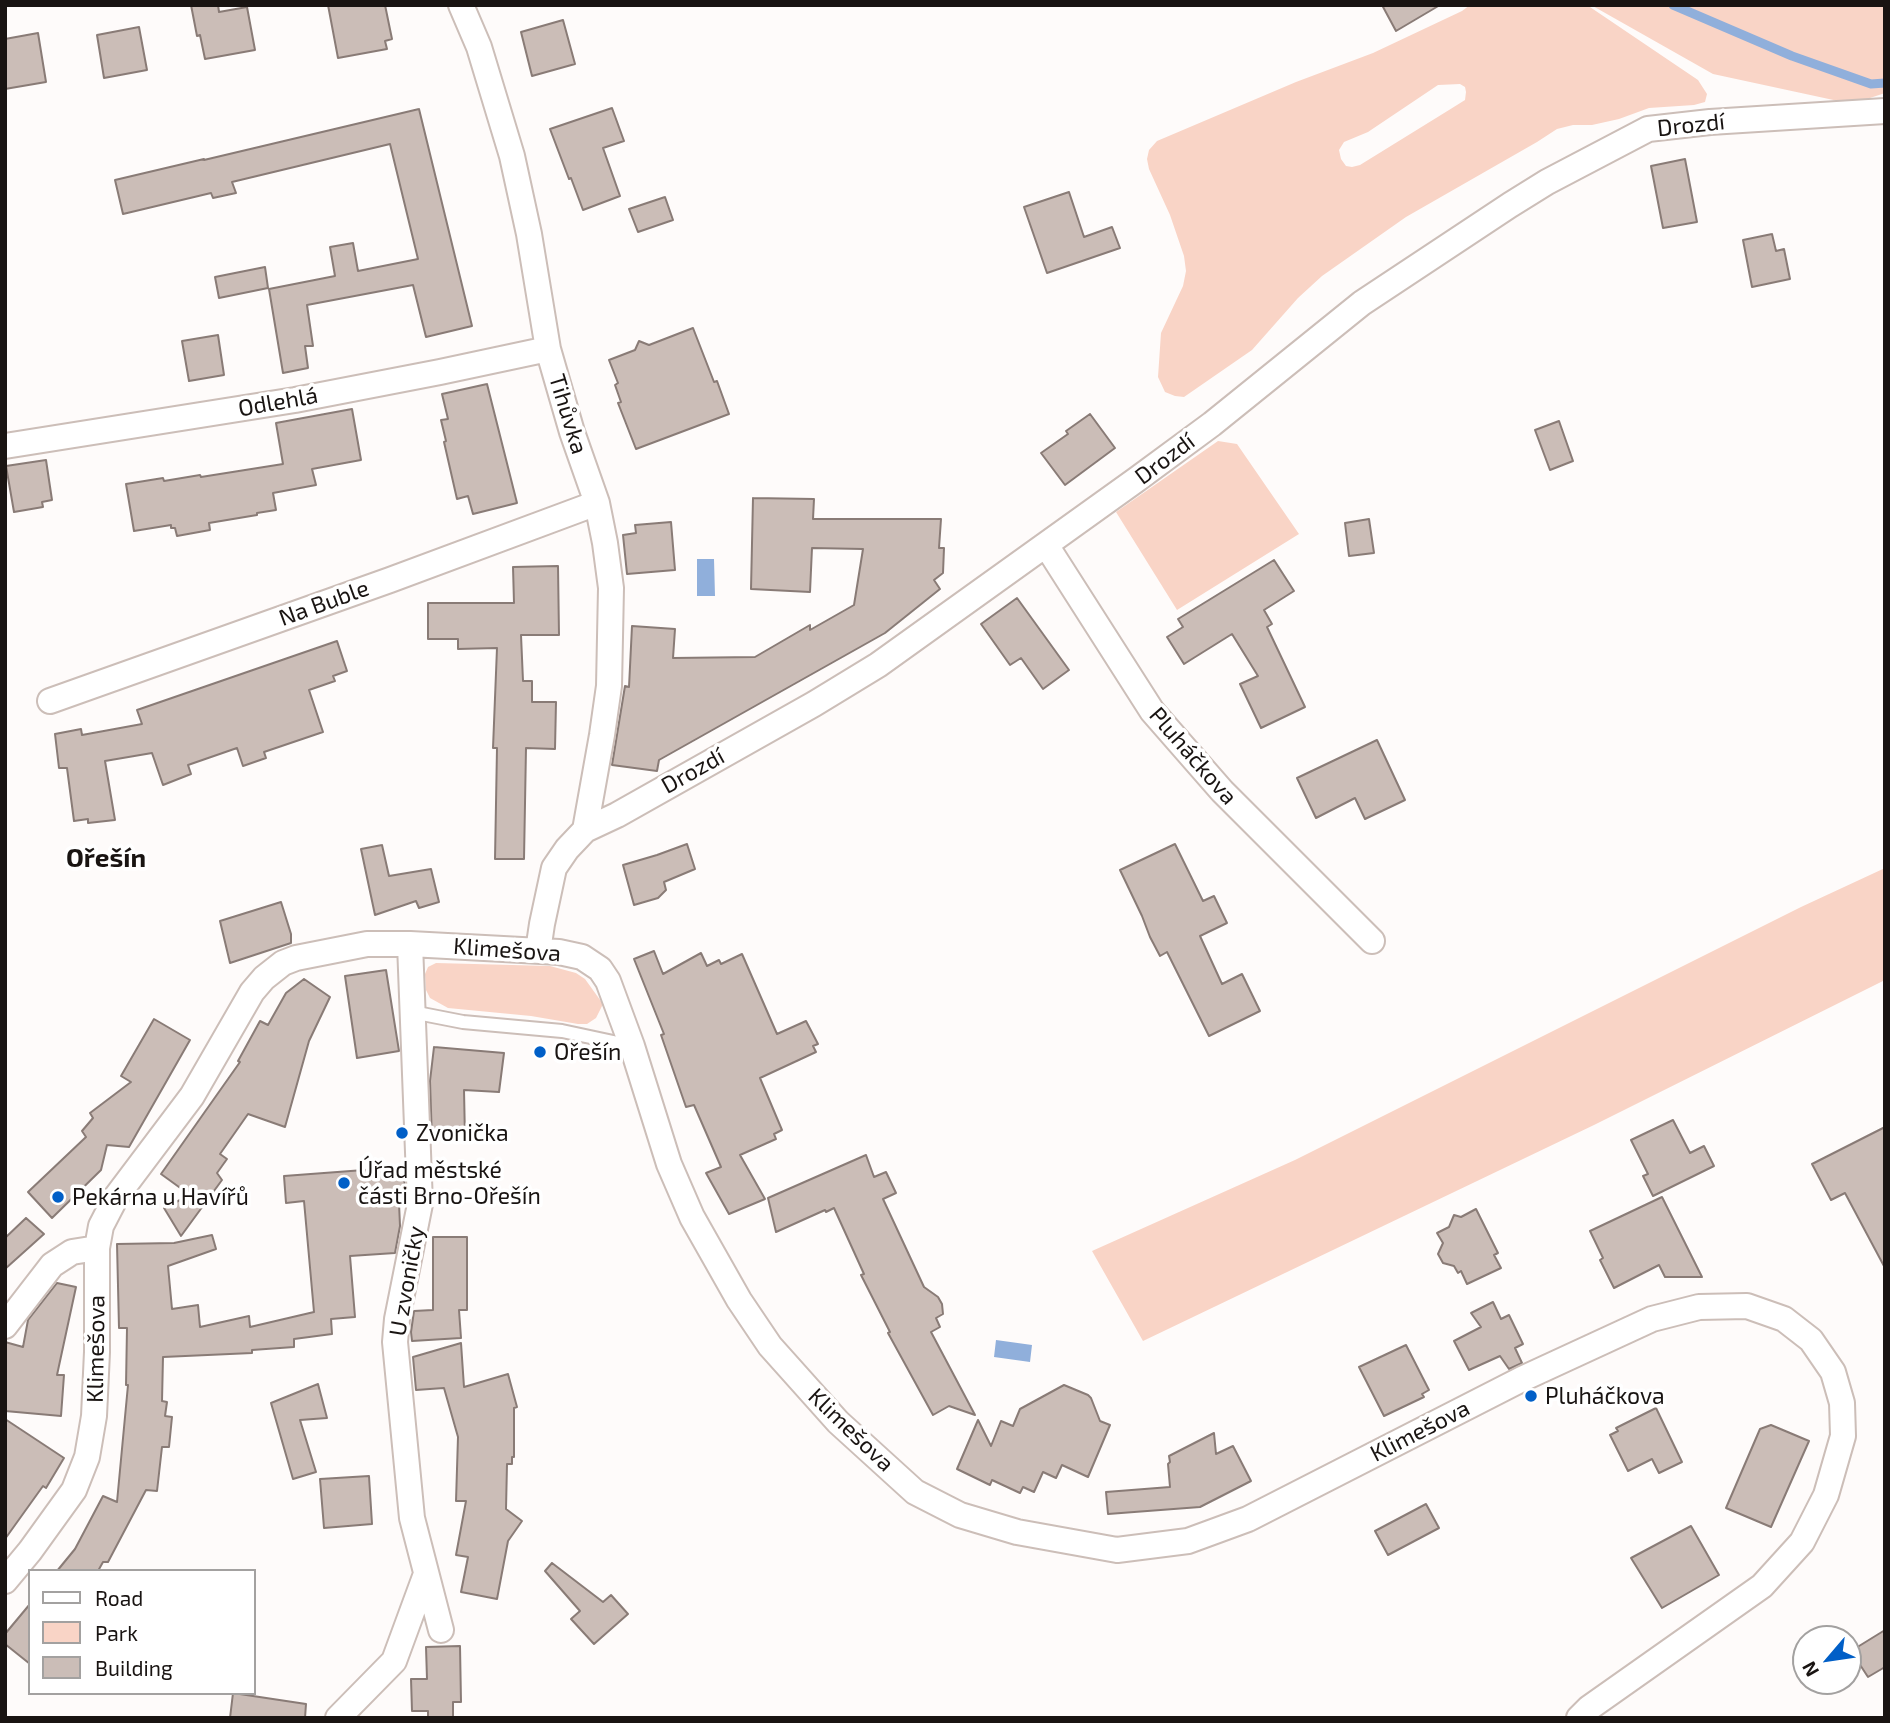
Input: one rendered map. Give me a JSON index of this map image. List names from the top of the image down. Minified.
{"streets":{"street":["Drozdí","Odlehlá","Tihůvka","Na Buble","Pluháčkova","Klimešova","U zvoničky"]},"crossings":[["Drozdí","Tihůvka"],["Drozdí","Pluháčkova"],["Drozdí","Klimešova"],["Odlehlá","Tihůvka"],["Tihůvka","Na Buble"],["Klimešova","U zvoničky"]],"districts":["Ořešín"],"places":["Ořešín","Zvonička","Úřad městské části Brno-Ořešín","Pekárna u Havířů","Pluháčkova"],"legend":["Road","Park","Building"],"north":"bottom left"}
